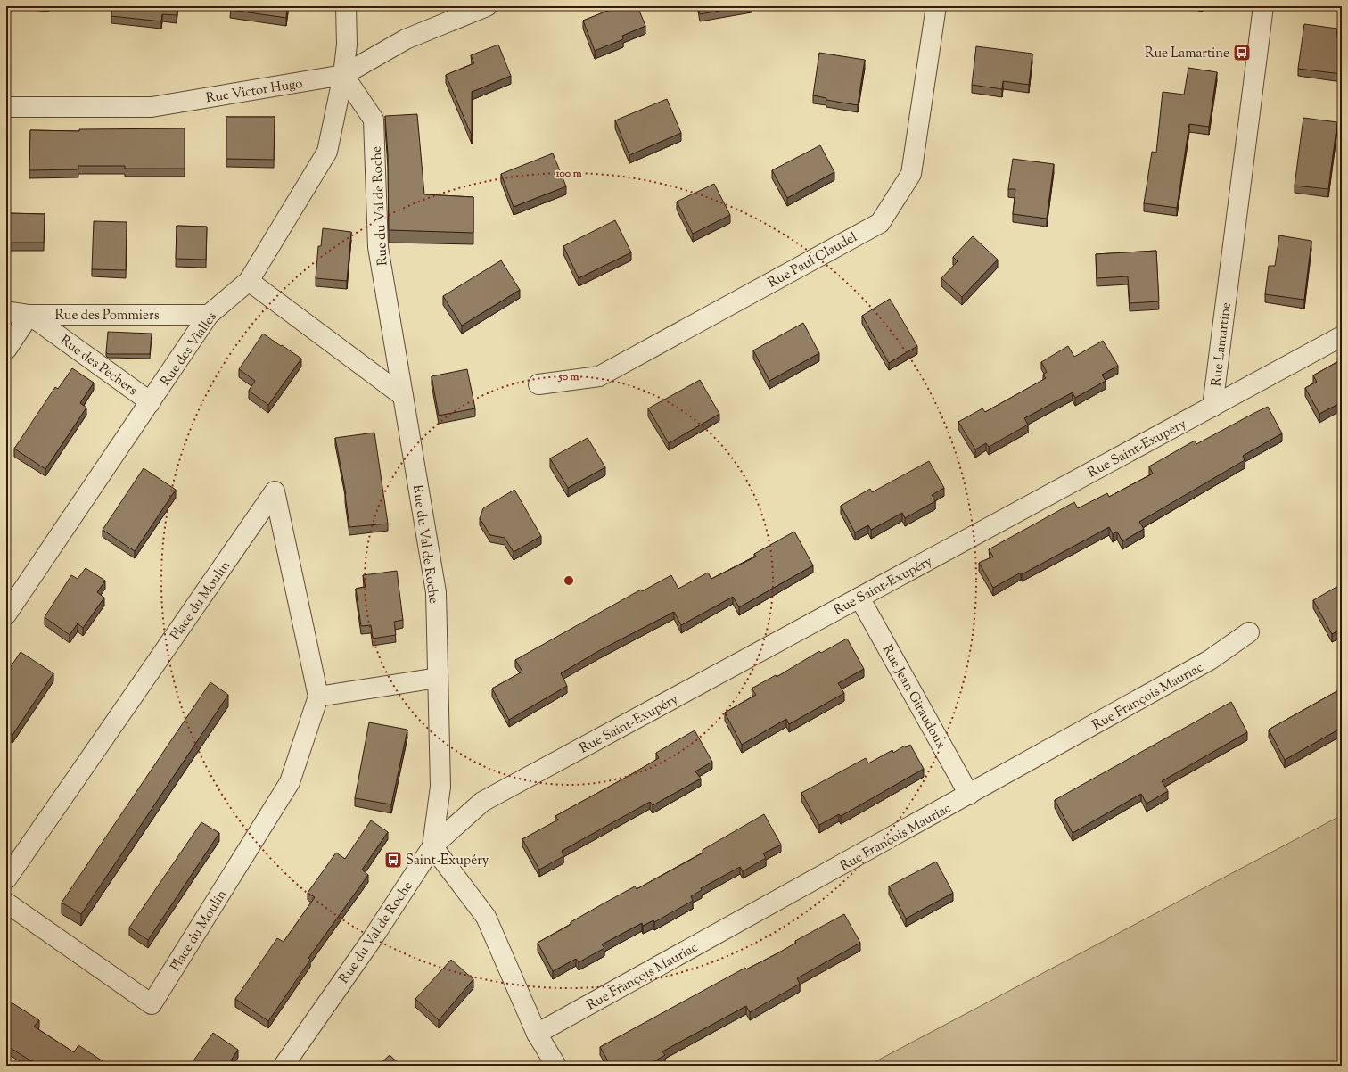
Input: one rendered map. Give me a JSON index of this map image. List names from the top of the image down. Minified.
{"streets":{"street":["Rue Victor Hugo","Rue du Val de Roche","Rue Paul Claudel","Rue des Pommiers","Rue Lamartine","Rue des Vialles","Rue des Pêchers","Rue Saint-Exupéry","Place du Moulin","Rue François Mauriac","Rue Jean Giraudoux"]},"crossings":[["Rue Victor Hugo","Rue du Val de Roche"],["Rue Victor Hugo","Rue des Vialles"],["Rue du Val de Roche","Rue des Vialles"],["Rue du Val de Roche","Rue Saint-Exupéry"],["Rue des Pommiers","Rue des Vialles"],["Rue des Pommiers","Rue des Pêchers"],["Rue Lamartine","Rue Saint-Exupéry"],["Rue des Vialles","Rue des Pêchers"],["Rue Saint-Exupéry","Rue Jean Giraudoux"],["Rue François Mauriac","Rue Jean Giraudoux"]],"places":{"bus stop":["Rue Lamartine","Saint-Exupéry"]},"rings":["100 m","50 m"]}
